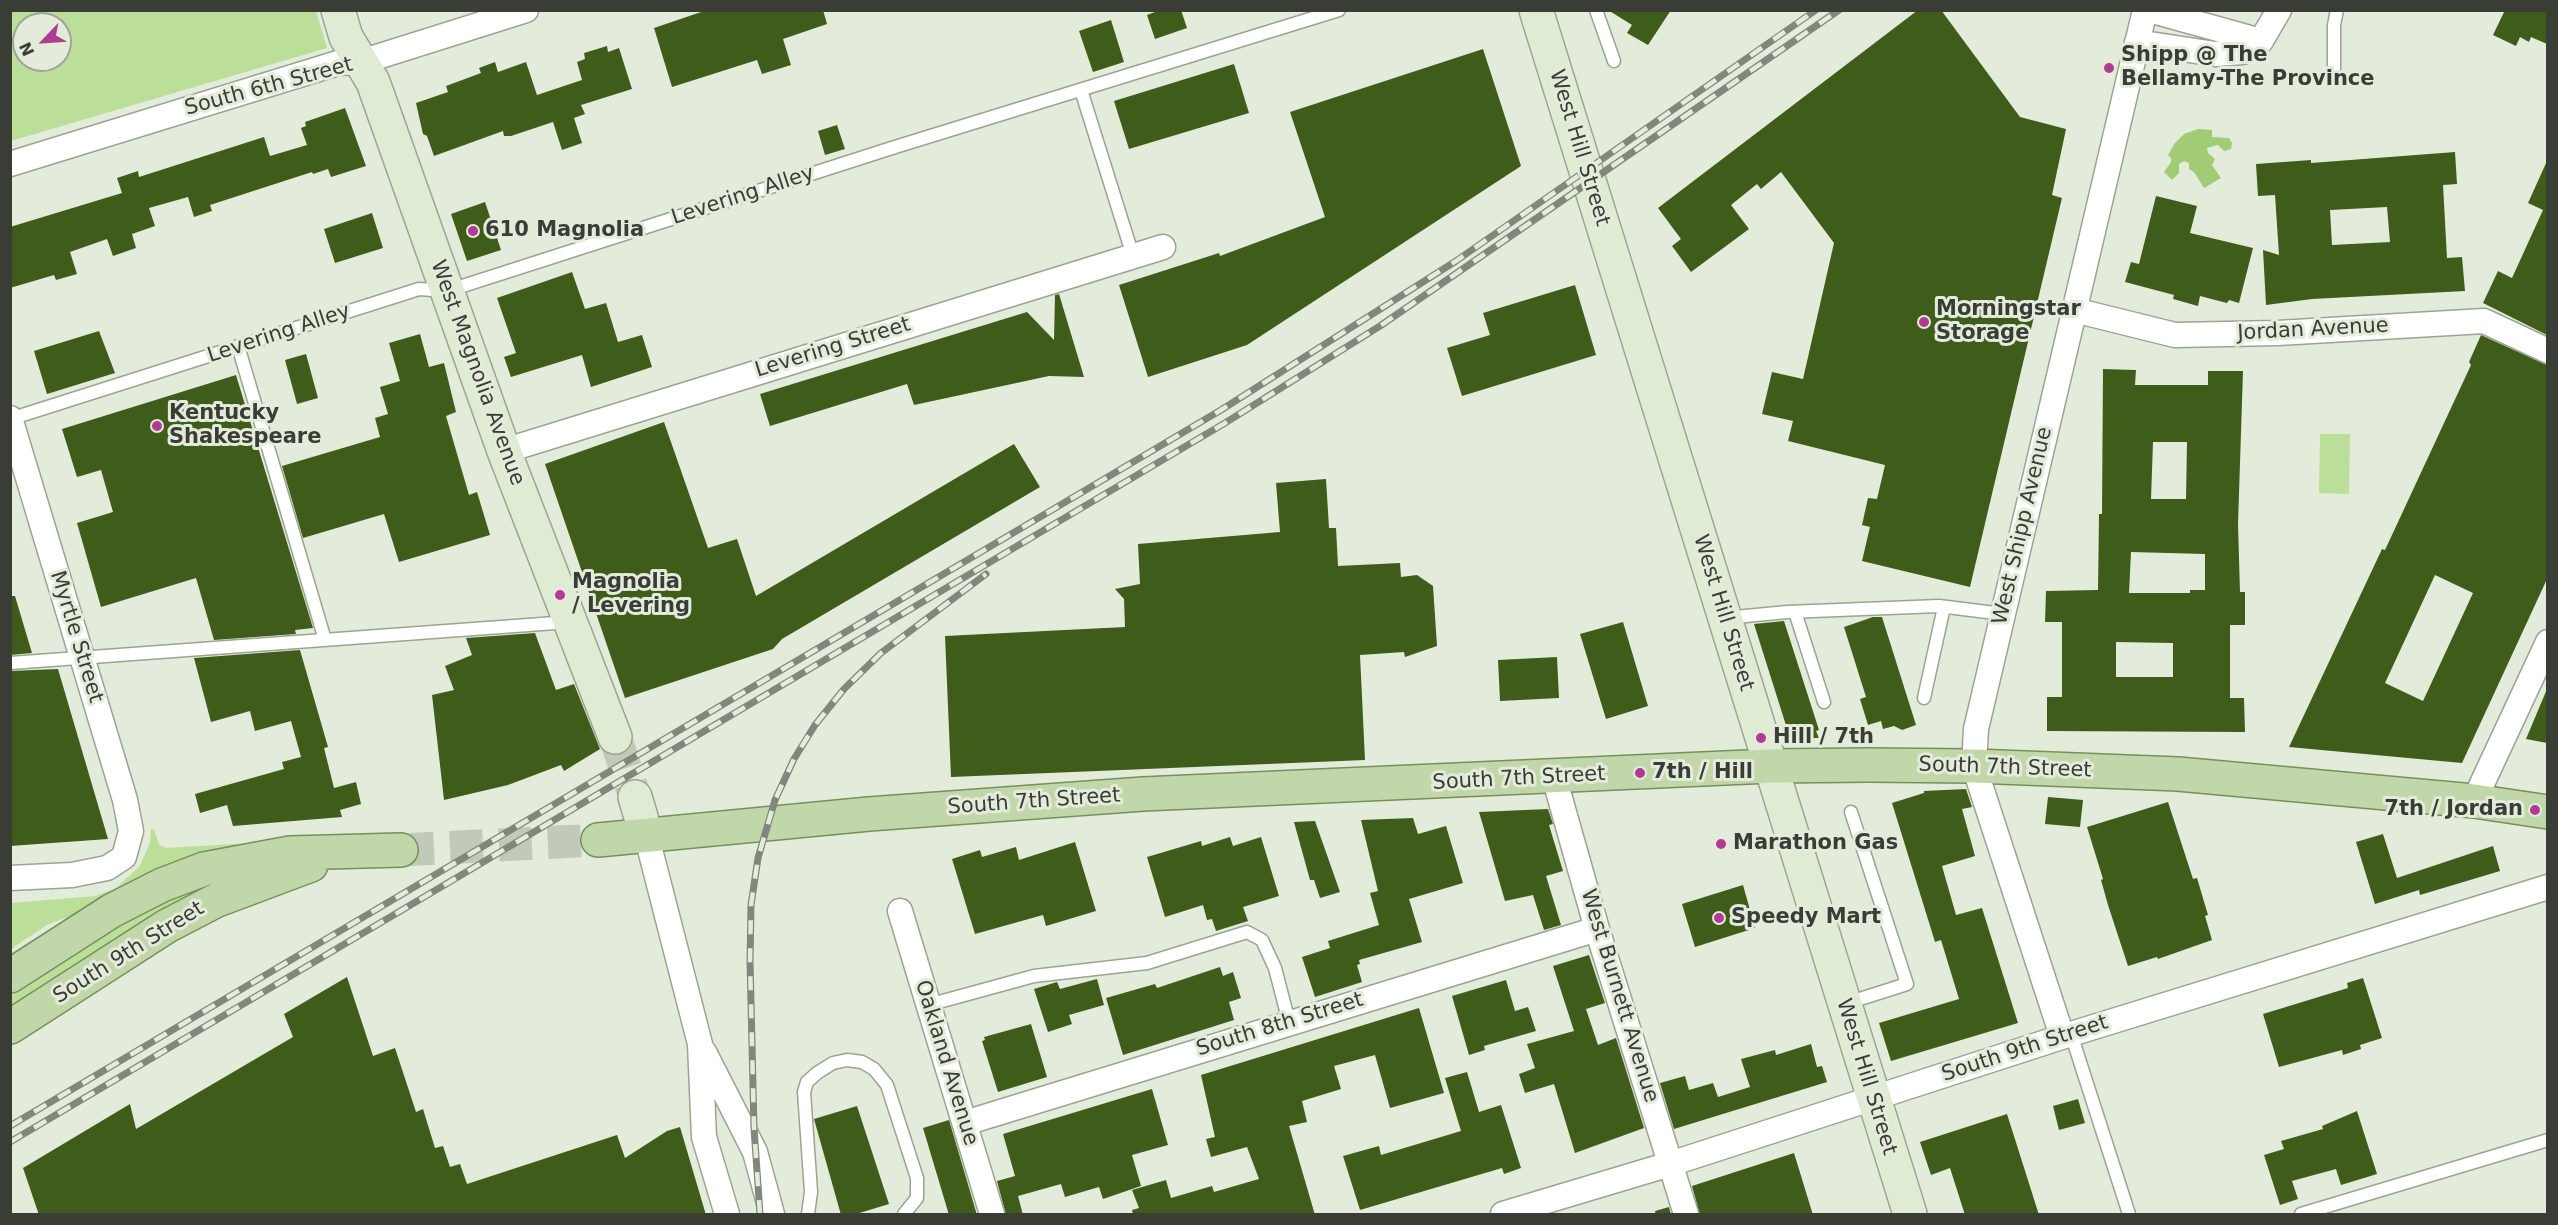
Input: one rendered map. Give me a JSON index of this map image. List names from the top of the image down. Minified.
{"streets":{"main road":["South 7th Street","South 9th Street"],"street":["South 6th Street","West Hill Street","Jordan Avenue","Levering Street","West Magnolia Avenue","West Shipp Avenue","Myrtle Street","West Burnett Avenue","South 8th Street","Oakland Avenue"],"lane":["Levering Alley"]},"crossings":[["South 6th Street","West Magnolia Avenue"],["West Hill Street","South 7th Street"],["West Hill Street","South 9th Street"],["Levering Alley","West Magnolia Avenue"],["Levering Alley","Myrtle Street"],["Jordan Avenue","West Shipp Avenue"],["Levering Street","West Magnolia Avenue"],["West Shipp Avenue","South 7th Street"],["West Shipp Avenue","South 9th Street"],["South 7th Street","West Burnett Avenue"],["South 9th Street","West Burnett Avenue"],["West Burnett Avenue","South 8th Street"],["South 8th Street","Oakland Avenue"]],"places":["Shipp @ The Bellamy-The Province","610 Magnolia","Morningstar Storage","Kentucky Shakespeare","Magnolia / Levering","Hill / 7th","7th / Hill","7th / Jordan","Marathon Gas","Speedy Mart"],"north":"bottom left"}
